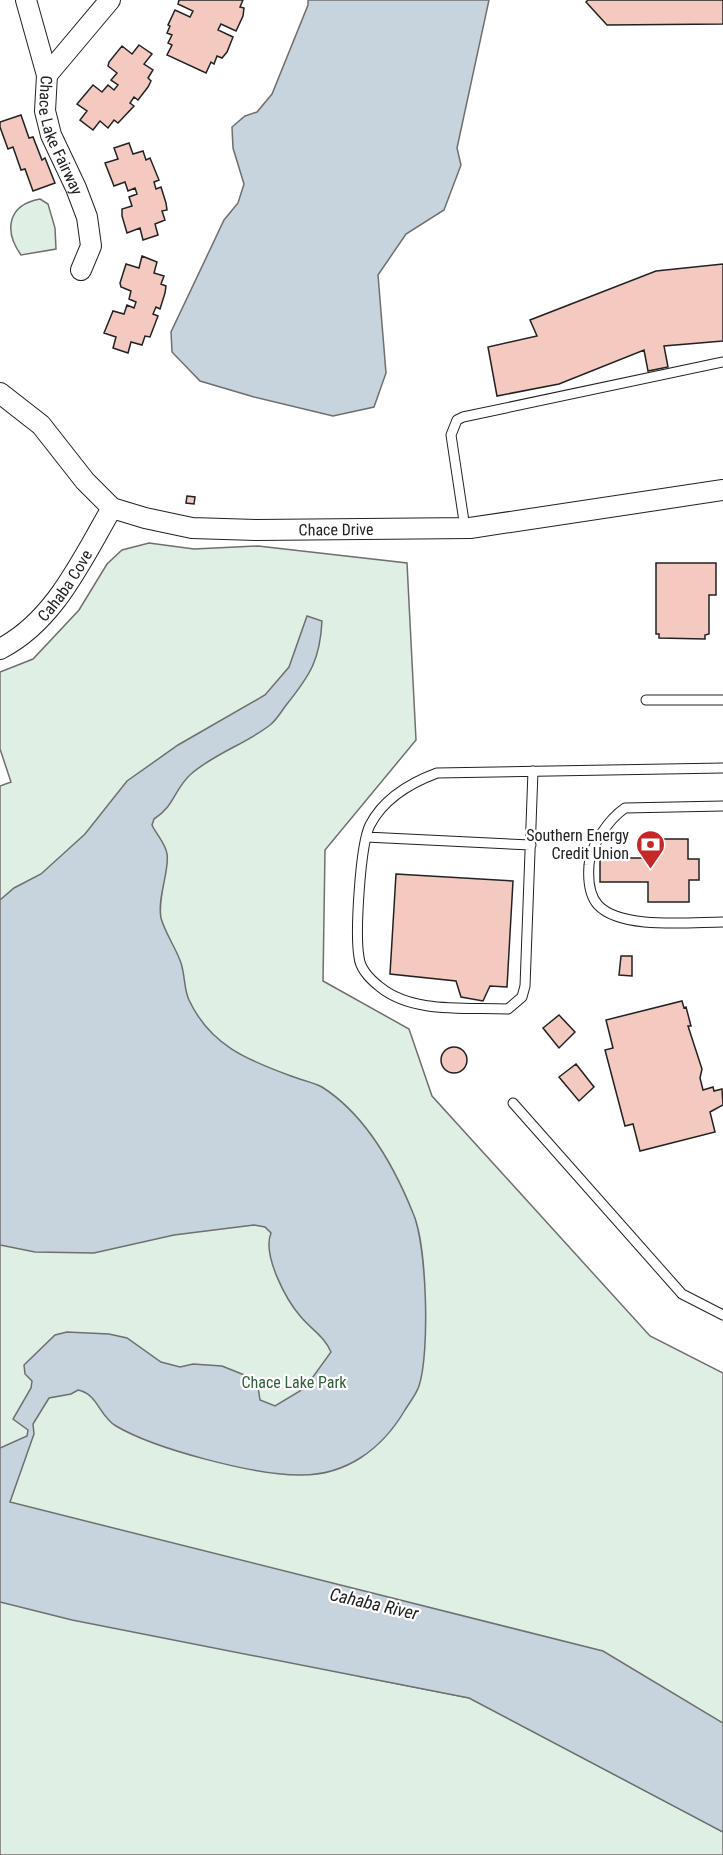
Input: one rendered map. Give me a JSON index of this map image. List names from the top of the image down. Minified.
{"streets":{"street":["Chace Lake Fairway","Chace Drive","Cahaba Cove"]},"crossings":[["Chace Drive","Cahaba Cove"]],"water":["Cahaba River"],"parks":["Chace Lake Park"],"places":{"bank":["Southern Energy Credit Union"]}}
